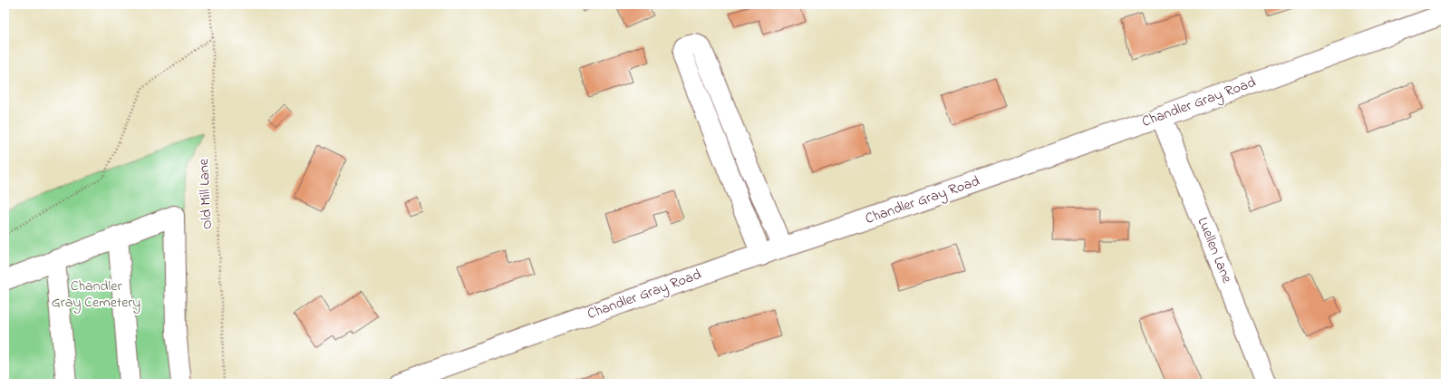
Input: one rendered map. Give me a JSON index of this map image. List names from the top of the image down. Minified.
{"streets":{"street":["Chandler Gray Road","Luellen Lane"],"path":["Old Mill Lane"]},"crossings":[["Chandler Gray Road","Luellen Lane"]],"parks":["Chandler Gray Cemetery"]}
